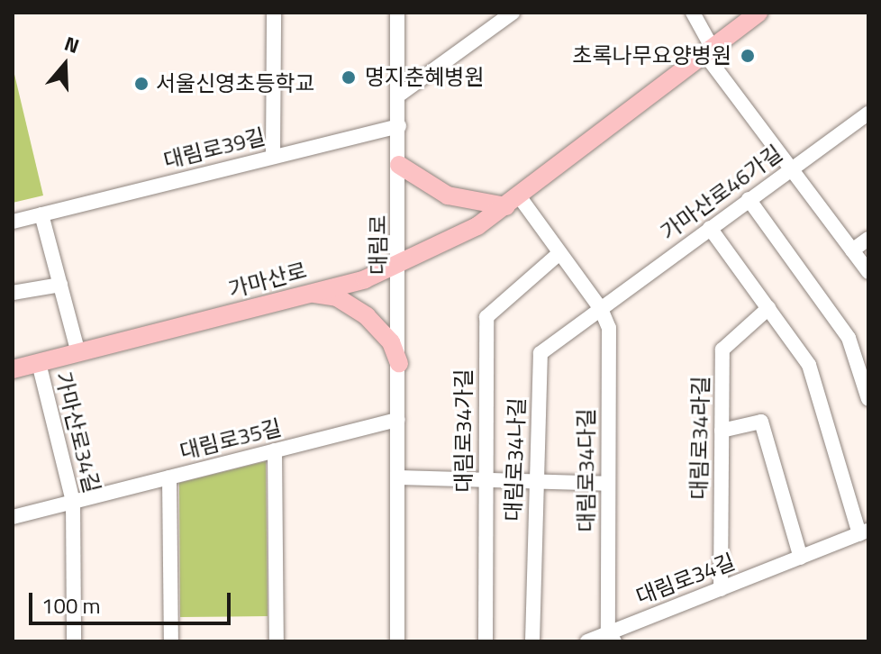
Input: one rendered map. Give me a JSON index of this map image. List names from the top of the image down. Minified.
{"streets":{"main road":["가마산로"],"street":["대림로39길","가마산로46가길","대림로","대림로34가길","가마산로34길","대림로34라길","대림로35길","대림로34나길","대림로34다길","대림로34길"]},"crossings":[["대림로39길","대림로"],["가마산로46가길","대림로34나길"],["가마산로46가길","대림로34다길"],["대림로","가마산로"],["대림로","대림로35길"],["가마산로","가마산로34길"],["가마산로34길","대림로35길"],["대림로34라길","대림로34길"],["대림로34나길","대림로34다길"],["대림로34다길","대림로34길"]],"places":["초록나무요양병원","명지춘혜병원","서울신영초등학교"],"scale_bar":"100 m","north":"top"}
